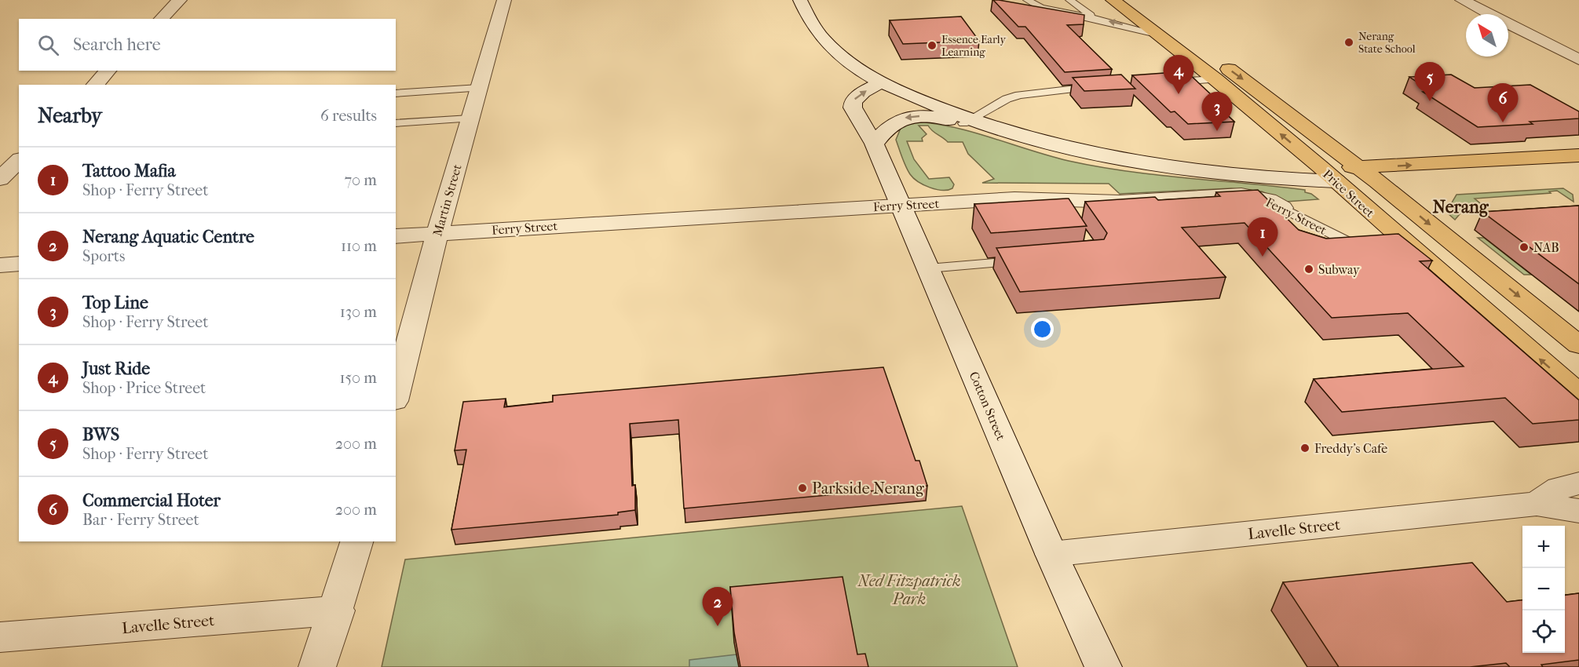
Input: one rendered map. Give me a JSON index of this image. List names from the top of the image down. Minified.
{"streets":{"main road":["Price Street","Ferry Street"],"street":["Martin Street","Cotton Street","Lavelle Street"]},"crossings":[["Price Street","Ferry Street"],["Martin Street","Ferry Street"],["Ferry Street","Cotton Street"],["Cotton Street","Lavelle Street"]],"districts":["Nerang"],"parks":["Ned Fitzpatrick Park"],"places":["Nerang State School","Essence Early Learning","NAB","Subway","Freddy's Cafe","Parkside Nerang"],"north":"top left","page":{"search":"Search here","pins":["4","5","6","3","1","2"],"heading":["Nearby","6 results"],"list":[{"mark":"1","name":"Tattoo Mafia","note":"Shop · Ferry Street","value":"70 m"},{"mark":"2","name":"Nerang Aquatic Centre","note":"Sports","value":"110 m"},{"mark":"3","name":"Top Line","note":"Shop · Ferry Street","value":"130 m"},{"mark":"4","name":"Just Ride","note":"Shop · Price Street","value":"150 m"},{"mark":"5","name":"BWS","note":"Shop · Ferry Street","value":"200 m"},{"mark":"6","name":"Commercial Hoter","note":"Bar · Ferry Street","value":"200 m"}],"map_buttons":["+","−"]}}
